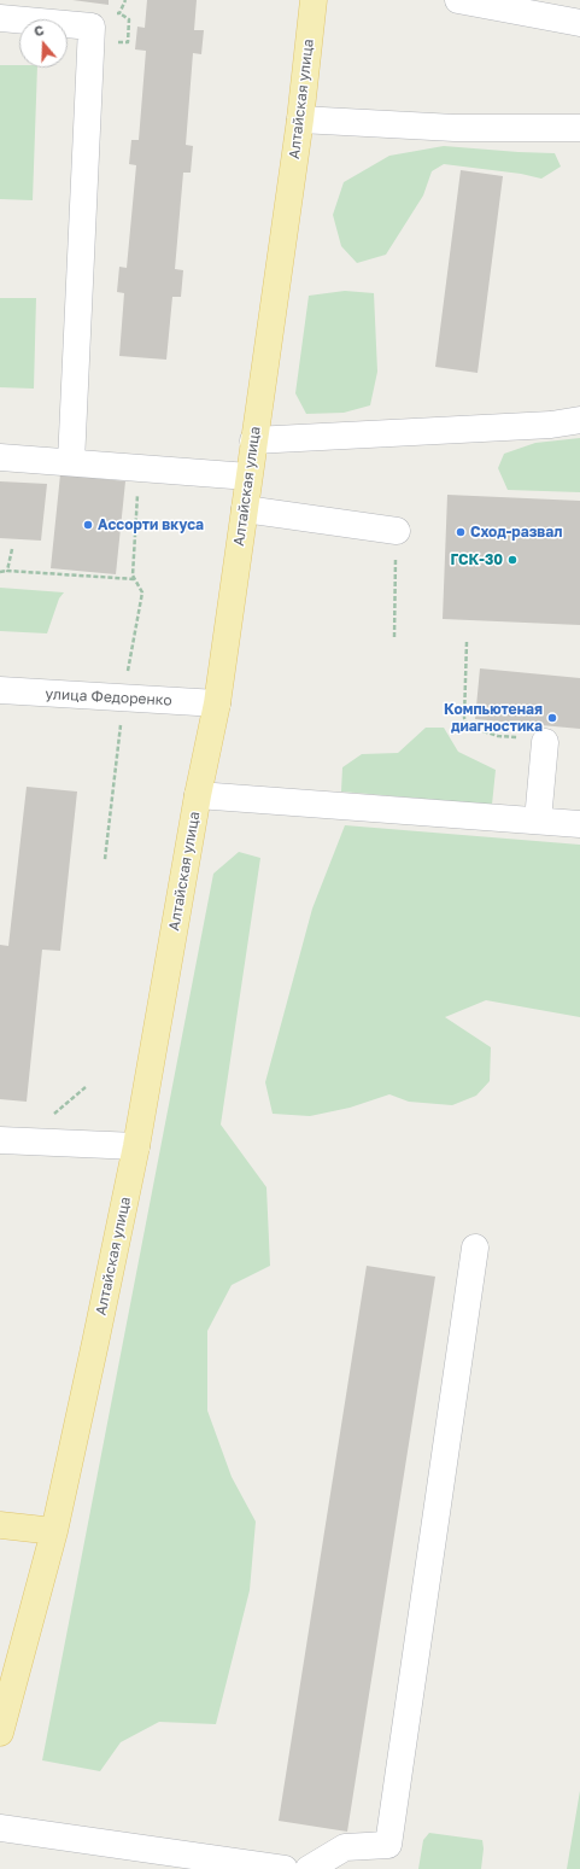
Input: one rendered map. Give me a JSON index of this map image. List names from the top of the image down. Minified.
{"streets":{"main road":["Алтайская улица"],"street":["улица Федоренко"]},"crossings":[["Алтайская улица","улица Федоренко"]],"places":["Ассорти вкуса","Сход-развал","ГСК-30","Компьютеная диагностика"],"north":"top"}
